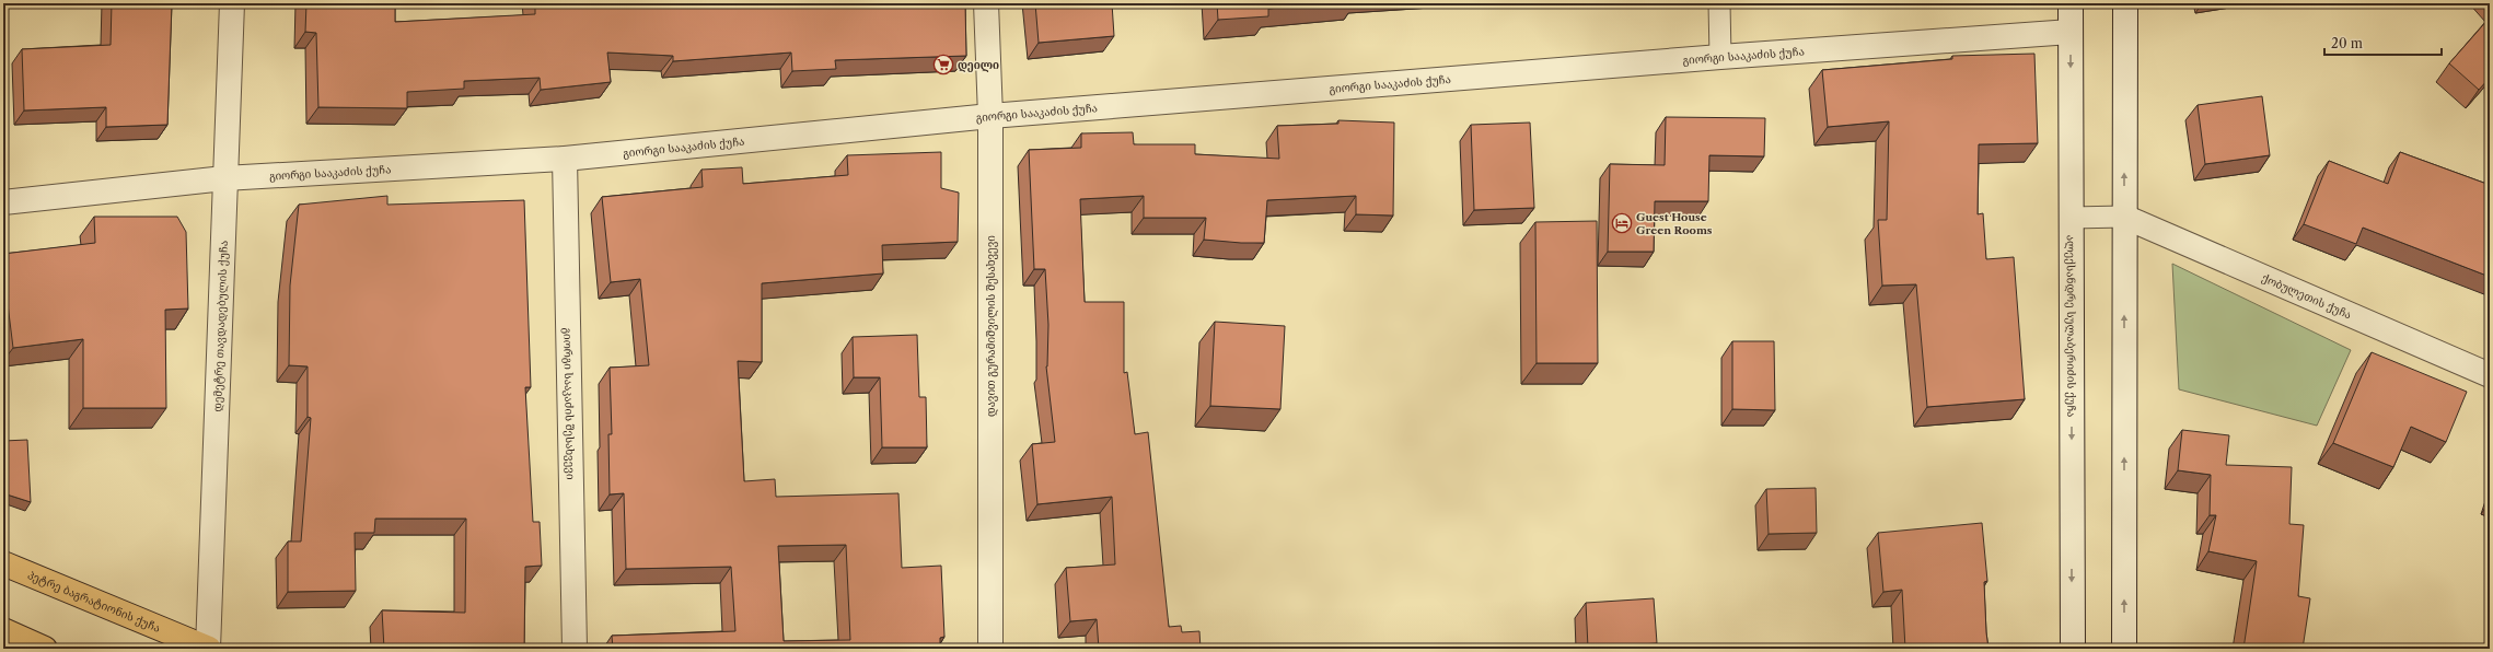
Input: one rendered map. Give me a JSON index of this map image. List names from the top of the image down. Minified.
{"streets":{"main road":["პეტრე ბაგრატიონის ქუჩა"],"street":["გიორგი სააკაძის ქუჩა","ქობულეთის ქუჩა","დემეტრე თავდადებულის ქუჩა","დავით გურამიშვილის შესახვევი","ალექსანდრე სულაბერიძის ქუჩა","გიორგი სააკაძის შესახვევი"]},"crossings":[["გიორგი სააკაძის ქუჩა","დემეტრე თავდადებულის ქუჩა"],["გიორგი სააკაძის ქუჩა","დავით გურამიშვილის შესახვევი"],["გიორგი სააკაძის ქუჩა","ალექსანდრე სულაბერიძის ქუჩა"],["გიორგი სააკაძის ქუჩა","გიორგი სააკაძის შესახვევი"],["დემეტრე თავდადებულის ქუჩა","პეტრე ბაგრატიონის ქუჩა"]],"places":{"supermarket":["დეილი"],"hotel":["Guest House Green Rooms"]},"scale_bar":"20 m"}
